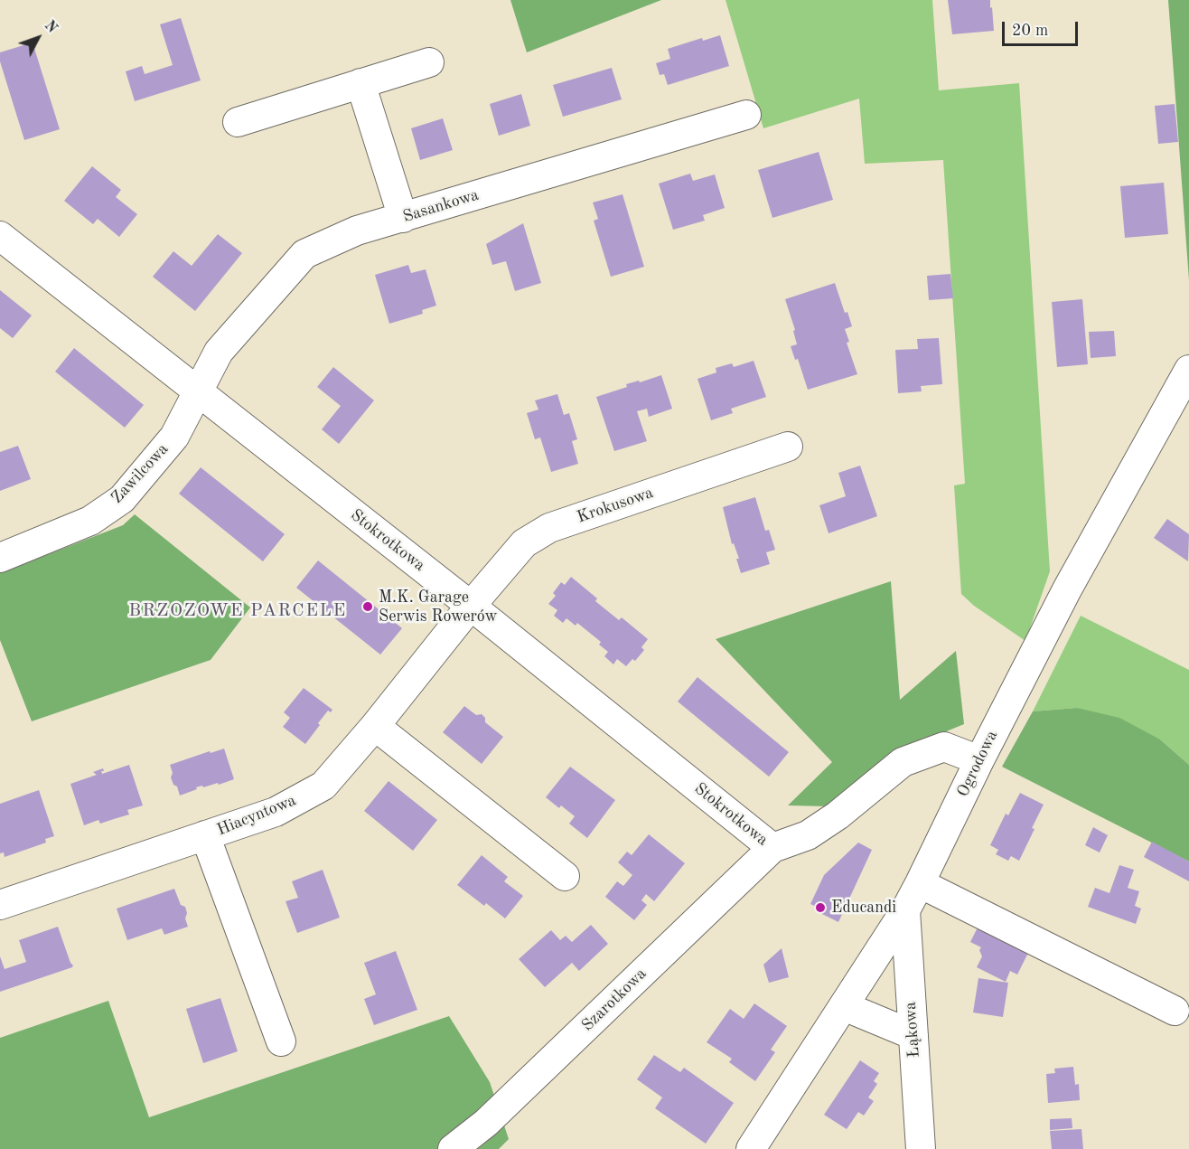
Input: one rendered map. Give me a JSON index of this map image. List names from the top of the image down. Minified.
{"streets":{"street":["Sasankowa","Zawilcowa","Krokusowa","Stokrotkowa","Ogrodowa","Hiacyntowa","Szarotkowa","Łąkowa"]},"crossings":[["Sasankowa","Zawilcowa"],["Sasankowa","Stokrotkowa"],["Zawilcowa","Stokrotkowa"],["Krokusowa","Stokrotkowa"],["Krokusowa","Hiacyntowa"],["Stokrotkowa","Hiacyntowa"],["Stokrotkowa","Szarotkowa"],["Ogrodowa","Łąkowa"]],"districts":["BRZOZOWE PARCELE"],"places":["M.K. Garage Serwis Rowerów","Educandi"],"scale_bar":"20 m","north":"top right"}
